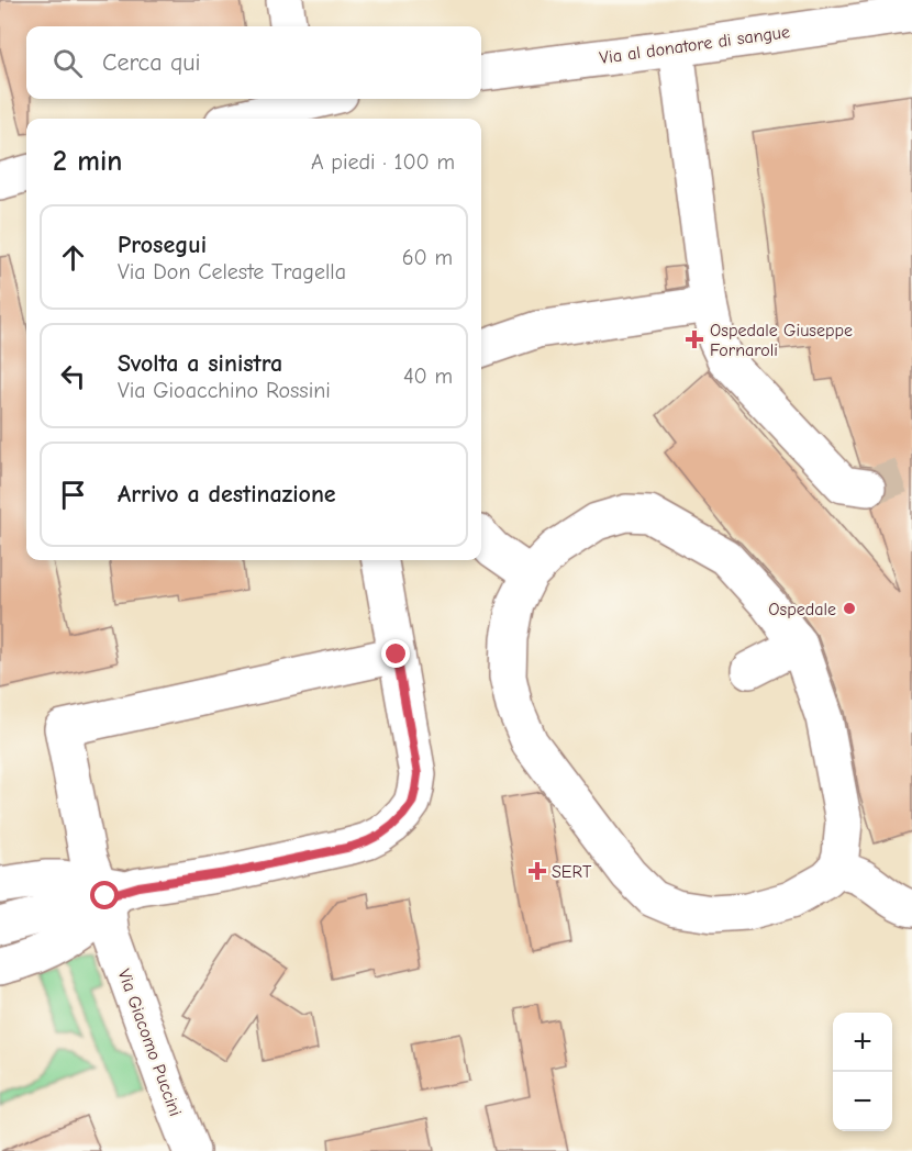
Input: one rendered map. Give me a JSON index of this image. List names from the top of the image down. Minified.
{"streets":{"street":["Via al donatore di sangue","Via Giacomo Puccini"]},"places":{"health":["Ospedale Giuseppe Fornaroli","SERT"],"other":["Ospedale"]},"page":{"search":"Cerca qui","heading":["2 min","A piedi · 100 m"],"list":[["Prosegui","Via Don Celeste Tragella","60 m"],["Svolta a sinistra","Via Gioacchino Rossini","40 m"],"Arrivo a destinazione"],"map_buttons":["+","−"]}}
